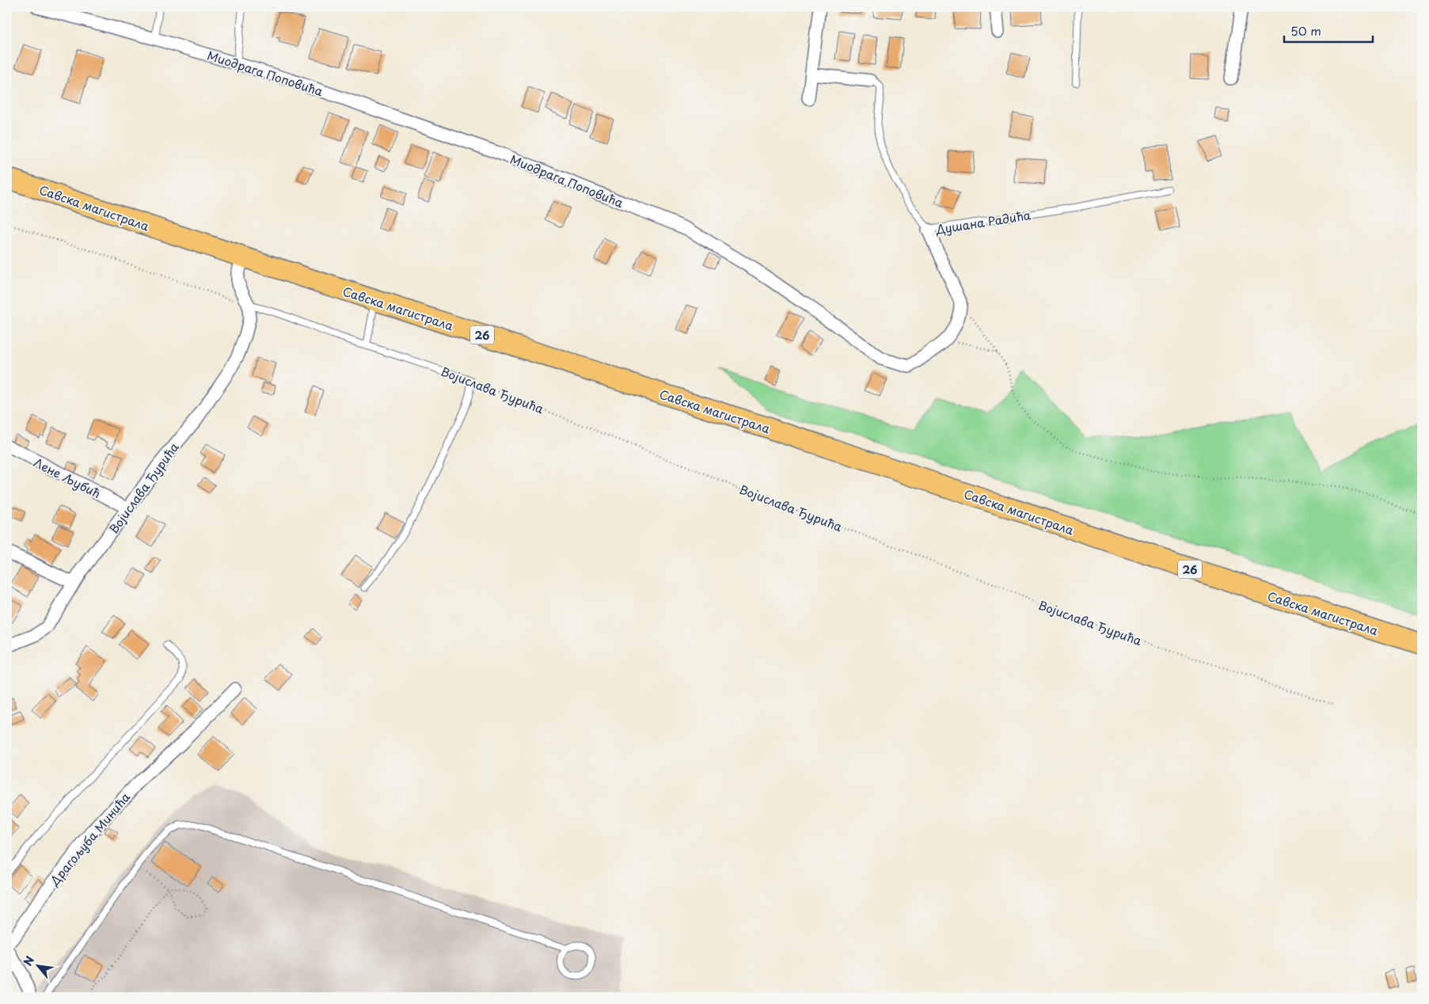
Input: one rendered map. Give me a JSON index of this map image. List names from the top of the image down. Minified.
{"streets":{"main road":["Савска магистрала","26"],"street":["Миодрага Поповића","Душана Радића","Војислава Ђурића","Лене Љубић","Драгољуба Минића"]},"crossings":[["Савска магистрала","Војислава Ђурића"],["Војислава Ђурића","Лене Љубић"]],"scale_bar":"50 m","north":"top left"}
